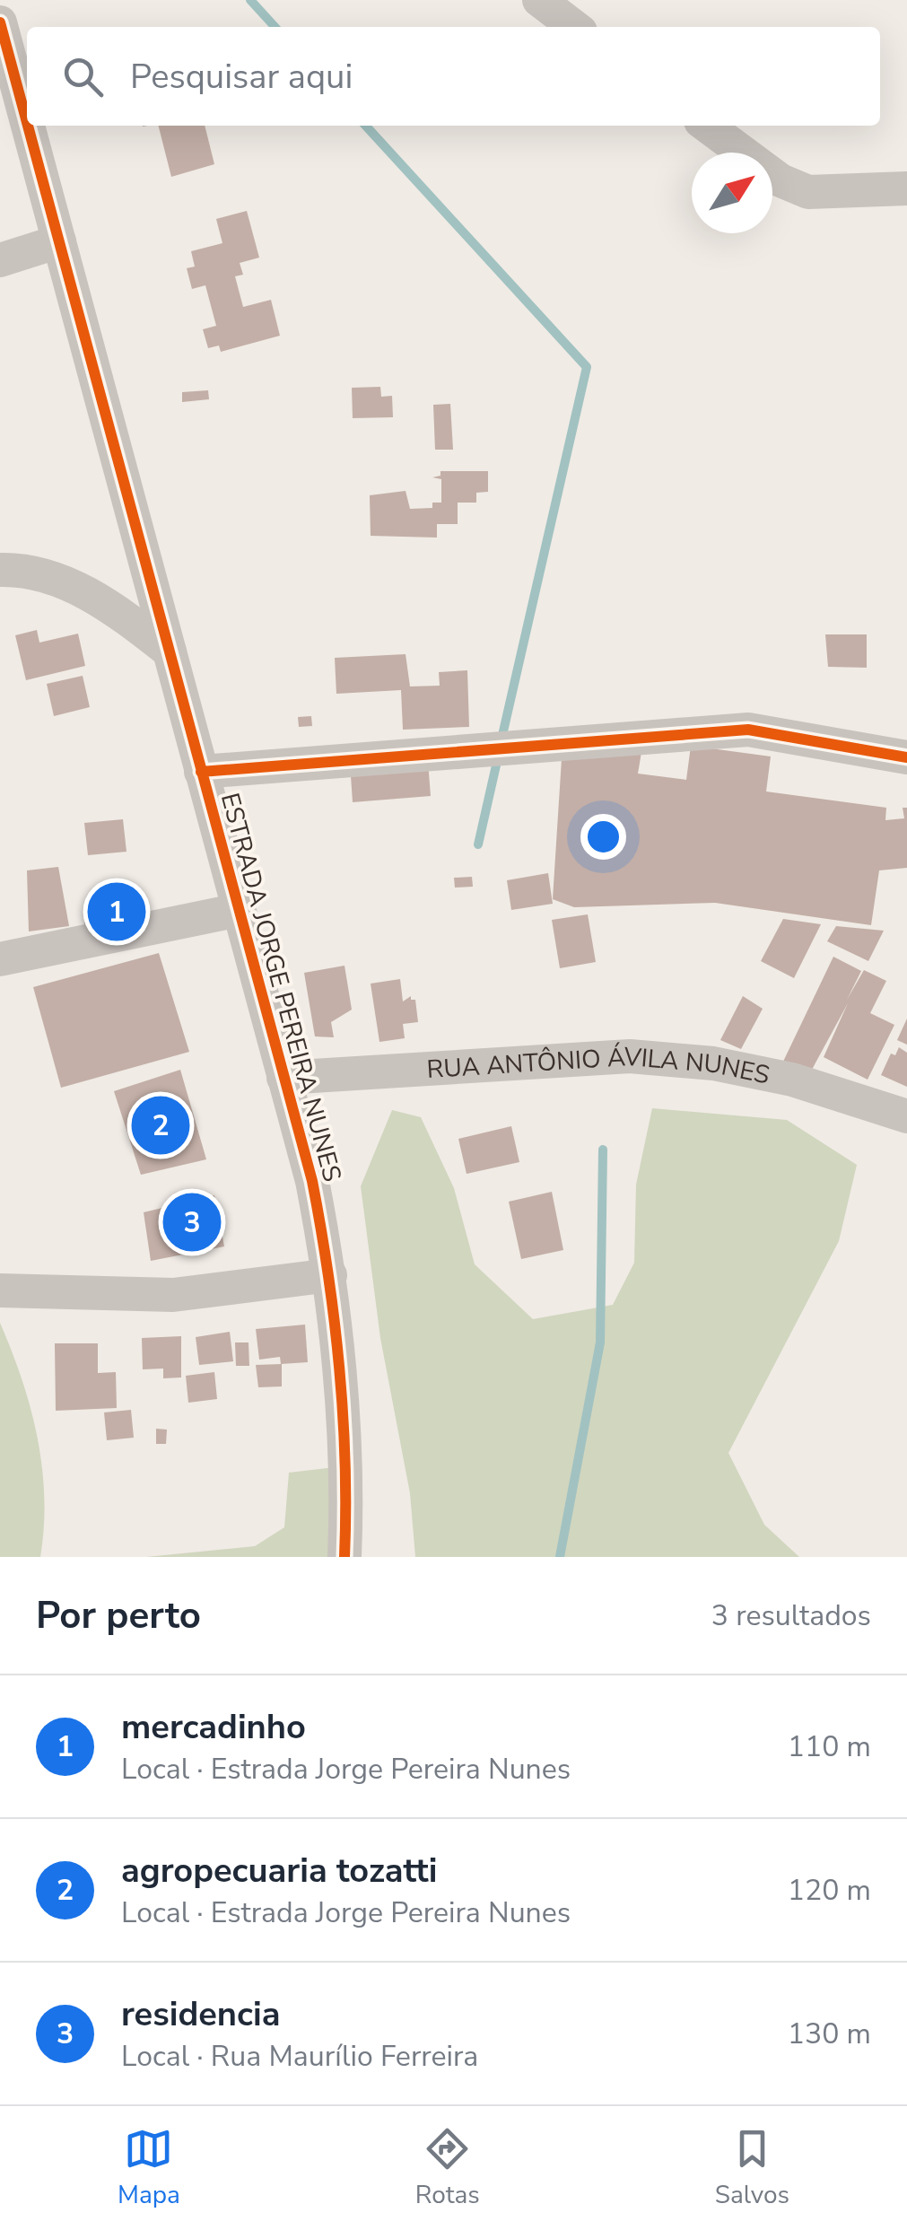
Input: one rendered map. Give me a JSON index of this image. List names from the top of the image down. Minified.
{"streets":{"street":["ESTRADA JORGE PEREIRA NUNES","RUA ANTÔNIO ÁVILA NUNES"]},"crossings":[["ESTRADA JORGE PEREIRA NUNES","RUA ANTÔNIO ÁVILA NUNES"]],"north":"top right","page":{"search":"Pesquisar aqui","pins":["1","2","3"],"heading":["Por perto","3 resultados"],"list":[{"mark":"1","name":"mercadinho","note":"Local · Estrada Jorge Pereira Nunes","value":"110 m"},{"mark":"2","name":"agropecuaria tozatti","note":"Local · Estrada Jorge Pereira Nunes","value":"120 m"},{"mark":"3","name":"residencia","note":"Local · Rua Maurílio Ferreira","value":"130 m"}],"nav":["Mapa","Rotas","Salvos"]}}
